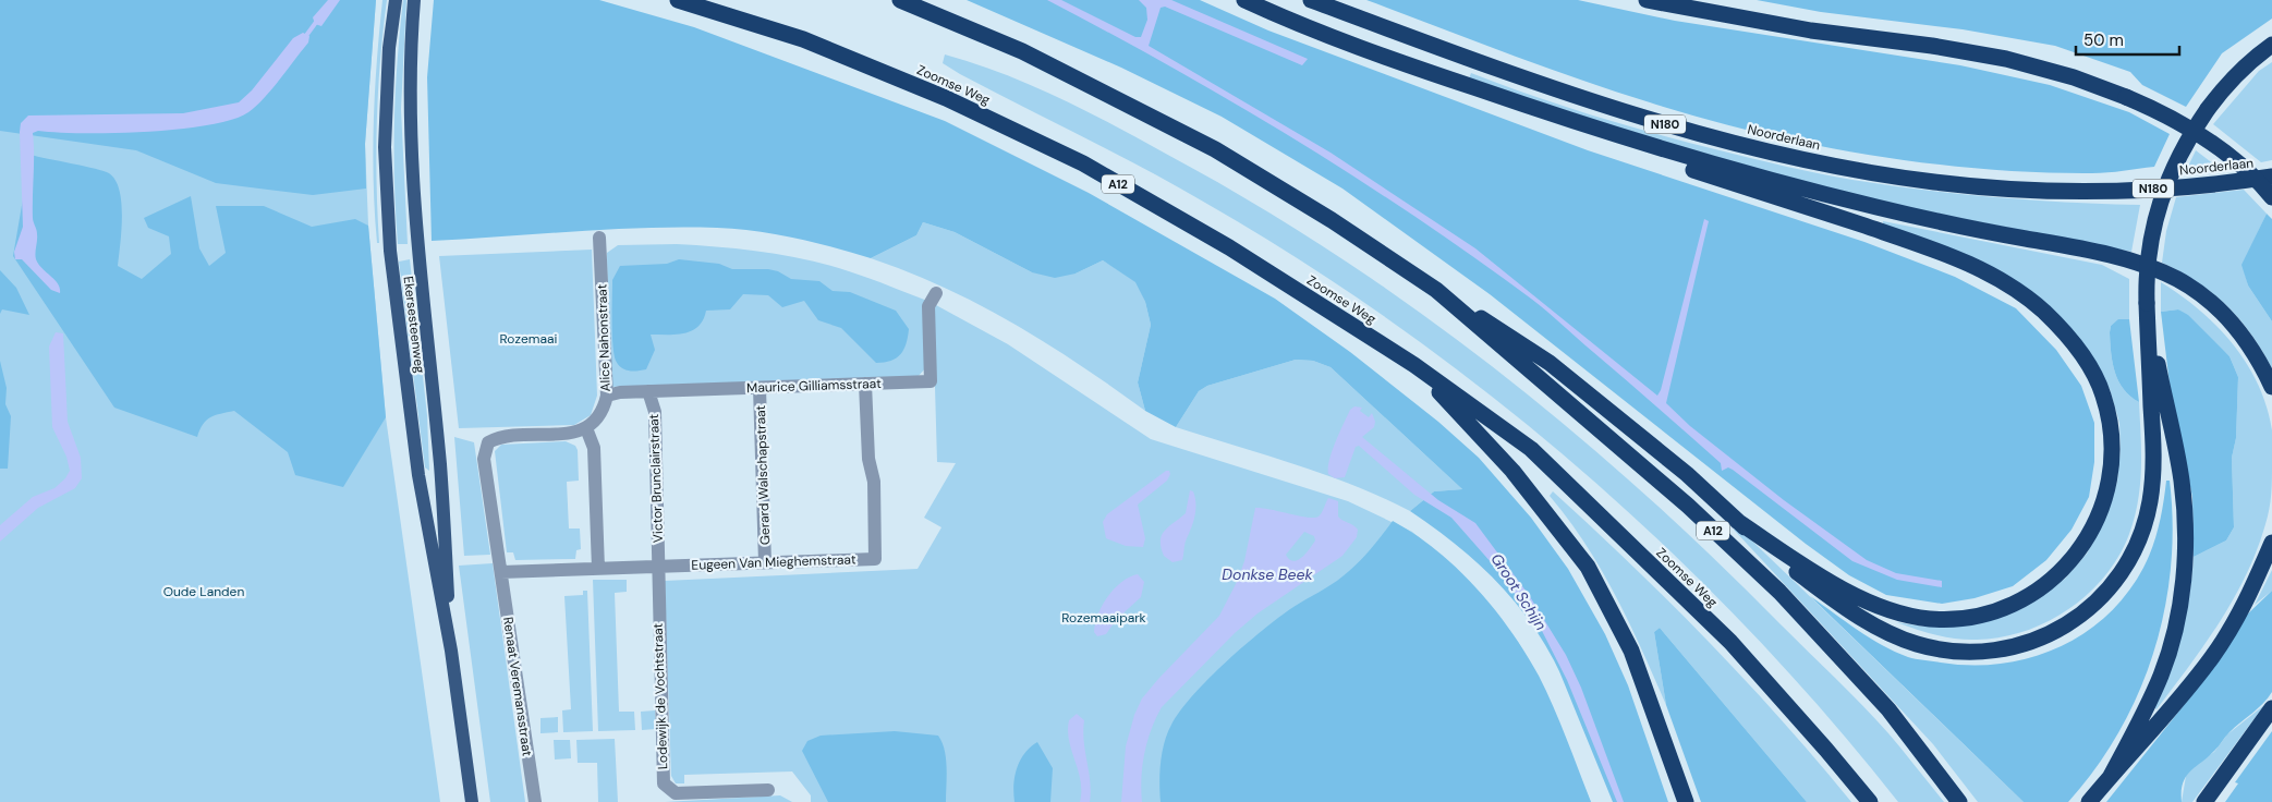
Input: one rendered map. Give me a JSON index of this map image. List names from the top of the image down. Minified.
{"streets":{"highway":["Zoomse Weg","N180","Noorderlaan","A12"],"main road":["Ekersesteenweg"],"street":["Alice Nahonstraat","Maurice Gilliamsstraat","Gerard Walschapstraat","Victor Brunclairstraat","Eugeen Van Mieghemstraat","Renaat Veremansstraat","Lodewijk de Vochtstraat"]},"crossings":[["Alice Nahonstraat","Maurice Gilliamsstraat"],["Maurice Gilliamsstraat","Gerard Walschapstraat"],["Maurice Gilliamsstraat","Victor Brunclairstraat"],["Maurice Gilliamsstraat","Eugeen Van Mieghemstraat"],["Gerard Walschapstraat","Eugeen Van Mieghemstraat"],["Victor Brunclairstraat","Eugeen Van Mieghemstraat"],["Victor Brunclairstraat","Lodewijk de Vochtstraat"],["Eugeen Van Mieghemstraat","Renaat Veremansstraat"],["Eugeen Van Mieghemstraat","Lodewijk de Vochtstraat"]],"water":["Donkse Beek","Groot Schijn"],"parks":["Rozemaai","Oude Landen","Rozemaaipark"],"scale_bar":"50 m"}
